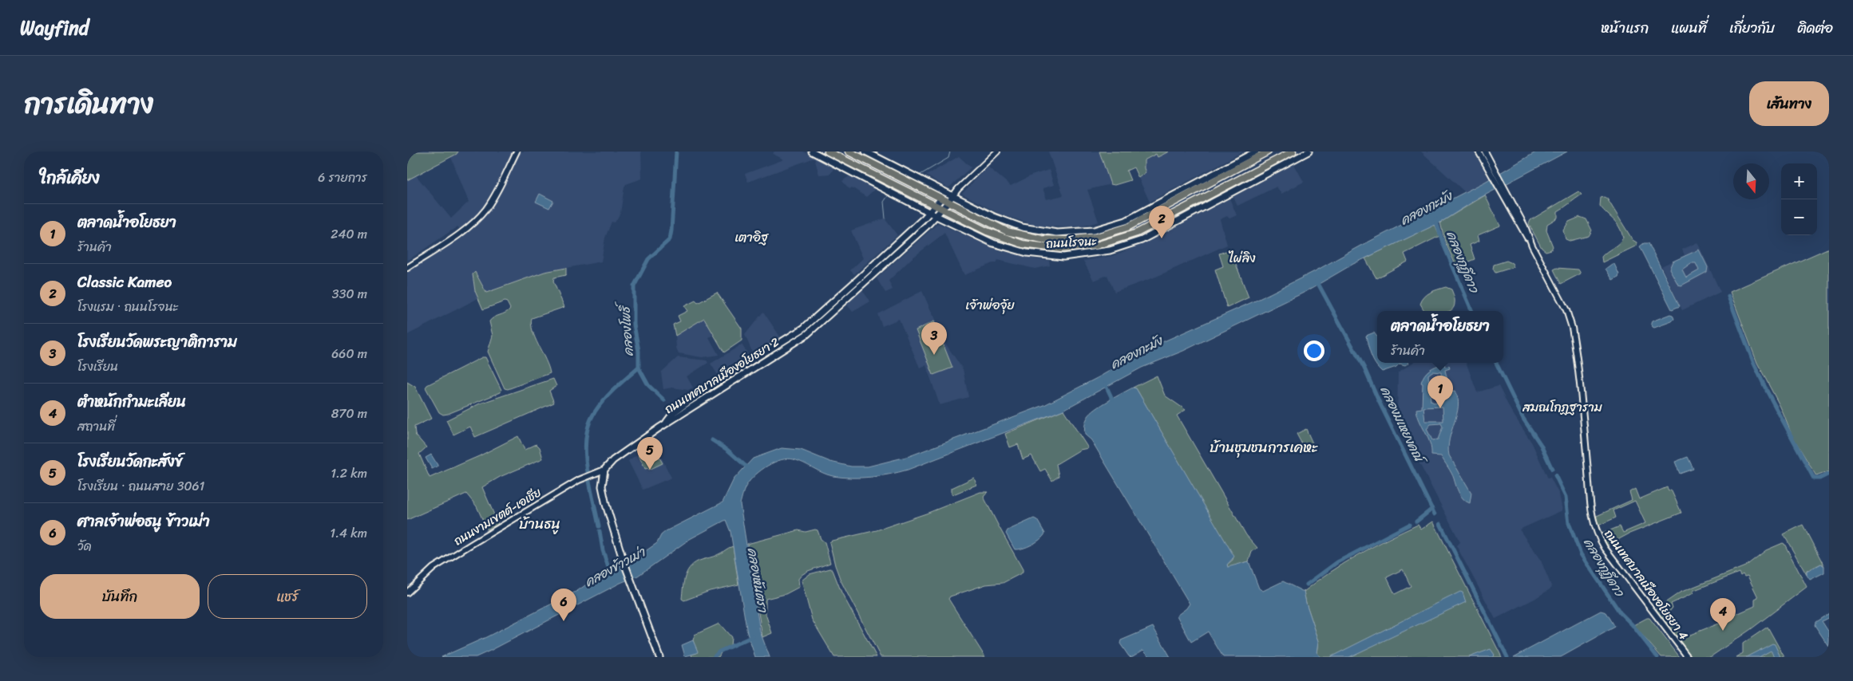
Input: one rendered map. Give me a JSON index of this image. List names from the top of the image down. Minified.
{"streets":{"main road":["ถนนโรจนะ","ถนนเทศบาลเมืองอโยธยา 2"],"street":["ถนนงามเขตต์-เอเชีย","ถนนเทศบาลเมืองอโยธยา 4"]},"crossings":[["ถนนโรจนะ","ถนนเทศบาลเมืองอโยธยา 2"]],"districts":["เตาอิฐ","ไผ่ลิง","เจ้าพ่อจุ้ย","สมณโกฏฐาราม","บ้านชุมชนการเคหะ","บ้านธนู"],"water":["คลองกะมัง","คลองกุฎีดาว","คลองโพธิ์","คลองมเหยงคณ์","คลองข้าวเม่า","คลองหันตรา"],"north":"bottom","page":{"header":"Wayfind","nav":["หน้าแรก","แผนที่","เกี่ยวกับ","ติดต่อ"],"title":"การเดินทาง","buttons":["เส้นทาง",["บันทึก","แชร์"]],"heading":["ใกล้เคียง","6 รายการ"],"map_buttons":["+","−"],"list":[{"mark":"1","name":"ตลาดน้ำอโยธยา","note":"ร้านค้า","value":"240 m"},{"mark":"2","name":"Classic Kameo","note":"โรงแรม · ถนนโรจนะ","value":"330 m"},{"mark":"3","name":"โรงเรียนวัดพระญาติการาม","note":"โรงเรียน","value":"660 m"},{"mark":"4","name":"ตำหนักกำมะเลียน","note":"สถานที่","value":"870 m"},{"mark":"5","name":"โรงเรียนวัดกะสังข์","note":"โรงเรียน · ถนนสาย 3061","value":"1.2 km"},{"mark":"6","name":"ศาลเจ้าพ่อธนู ข้าวเม่า","note":"วัด","value":"1.4 km"}],"pins":["2","3","1","5","6","4"],"popup":["ตลาดน้ำอโยธยา","ร้านค้า"]}}
